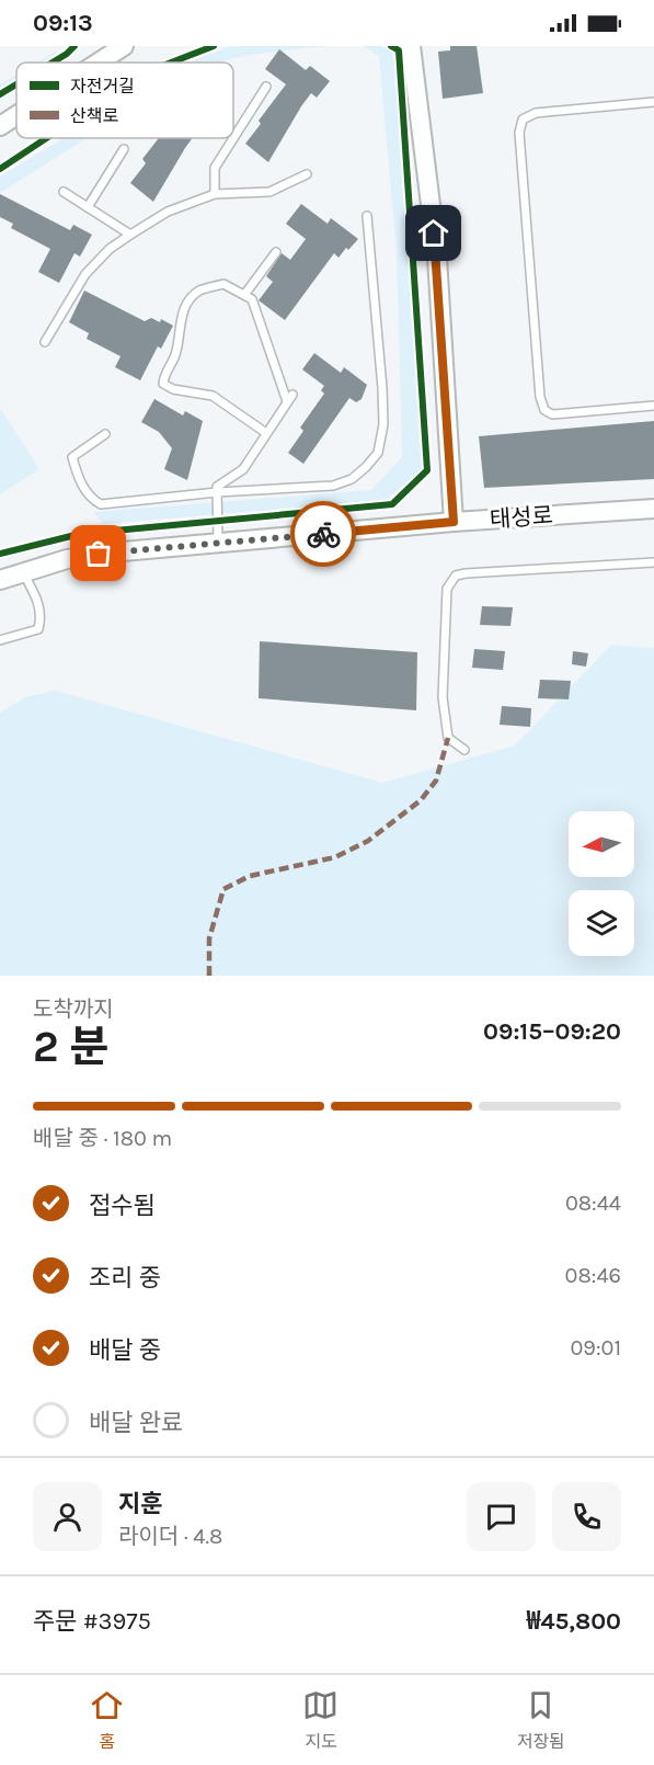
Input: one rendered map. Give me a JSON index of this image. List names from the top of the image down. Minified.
{"streets":{"street":["태성로"]},"legend":["자전거길","산책로"],"north":"left","page":{"status":"09:13","heading":["2 분","도착까지","09:15–09:20"],"panel":["지훈","라이더 · 4.8","주문 #3975","₩45,800"],"bar":"배달 중 · 180 m","list":[["접수됨","08:44"],["조리 중","08:46"],["배달 중","09:01"],"배달 완료"],"tabs":["홈","지도","저장됨"]}}
